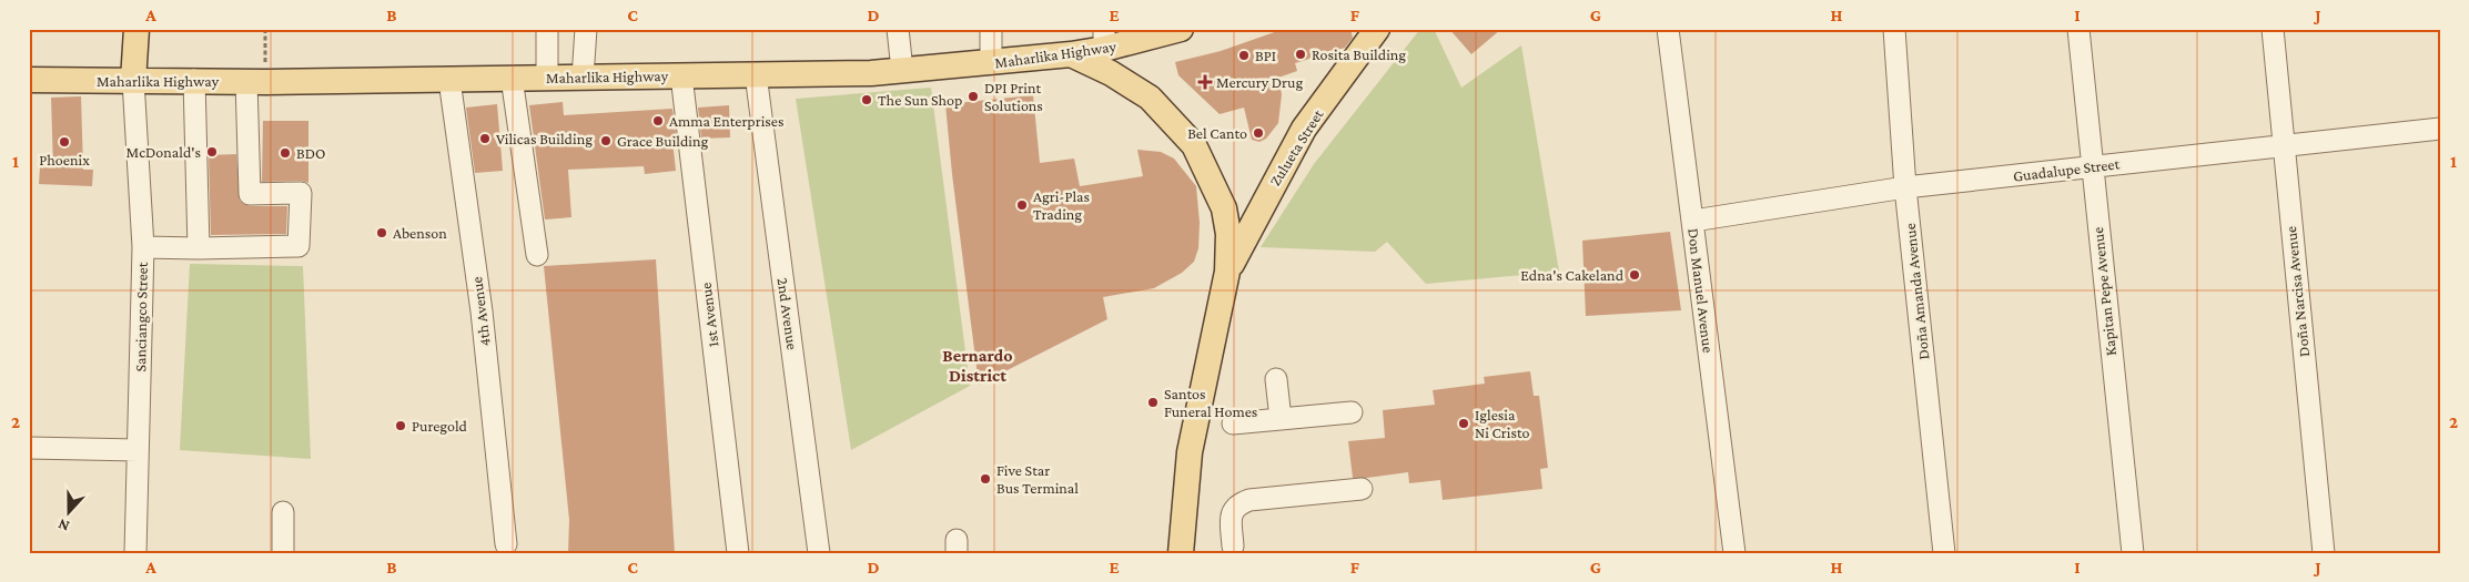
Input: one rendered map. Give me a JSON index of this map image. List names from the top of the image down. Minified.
{"streets":{"main road":["Maharlika Highway","Zulueta Street"],"street":["Guadalupe Street","Don Manuel Avenue","Doña Amanda Avenue","Kapitan Pepe Avenue","Doña Narcisa Avenue","4th Avenue","2nd Avenue","1st Avenue","Sanciangco Street"]},"crossings":[["Maharlika Highway","Zulueta Street"],["Maharlika Highway","4th Avenue"],["Maharlika Highway","2nd Avenue"],["Maharlika Highway","1st Avenue"],["Maharlika Highway","Sanciangco Street"],["Guadalupe Street","Don Manuel Avenue"],["Guadalupe Street","Doña Amanda Avenue"],["Guadalupe Street","Kapitan Pepe Avenue"],["Guadalupe Street","Doña Narcisa Avenue"]],"districts":["Bernardo District"],"places":{"other":["Rosita Building","BPI","DPI Print Solutions","The Sun Shop","Amma Enterprises","Bel Canto","Vilicas Building","Grace Building","Phoenix","McDonald's","BDO","Agri-Plas Trading","Abenson","Edna's Cakeland","Santos Funeral Homes","Iglesia Ni Cristo","Puregold","Five Star Bus Terminal"],"health":["Mercury Drug"]},"north":"bottom","grid":{"columns":["A","B","C","D","E","F","G","H","I","J"],"rows":["1","2"]}}
